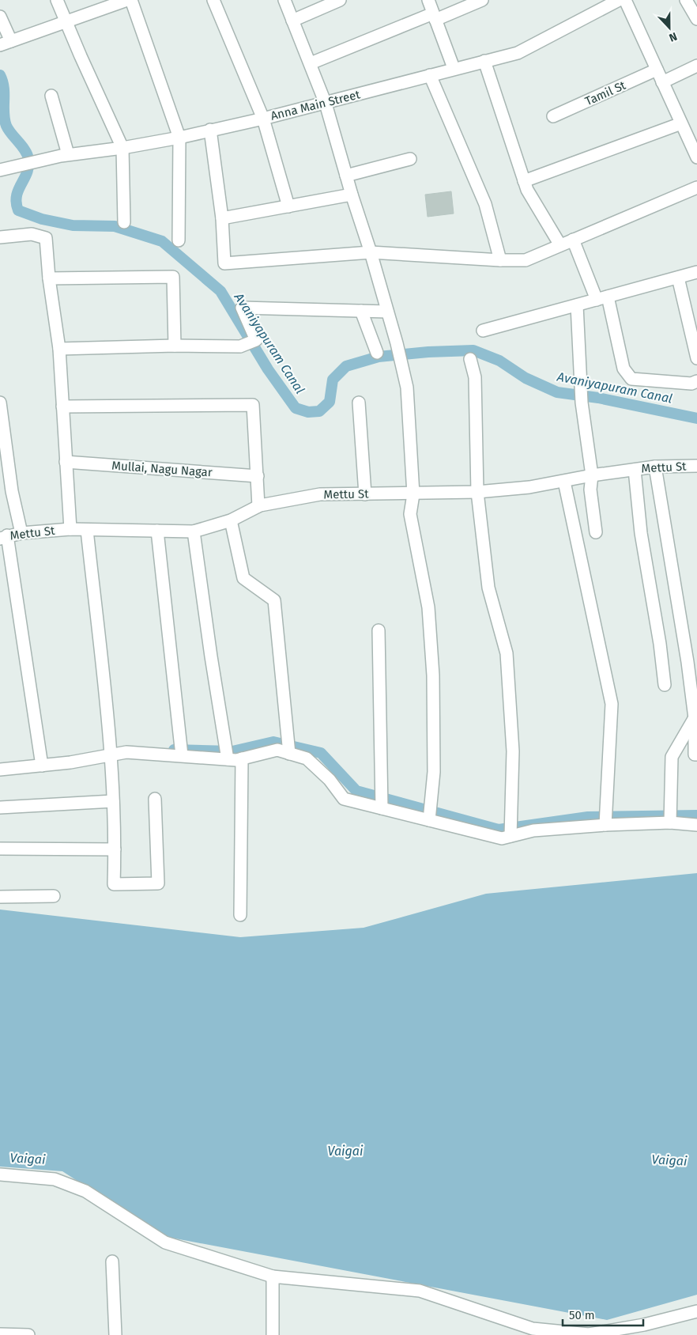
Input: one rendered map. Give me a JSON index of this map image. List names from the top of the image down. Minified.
{"streets":{"street":["Tamil St","Anna Main Street","Mettu St","Mullai, Nagu Nagar"]},"water":["Avaniyapuram Canal","Vaigai"],"scale_bar":"50 m","north":"bottom"}
